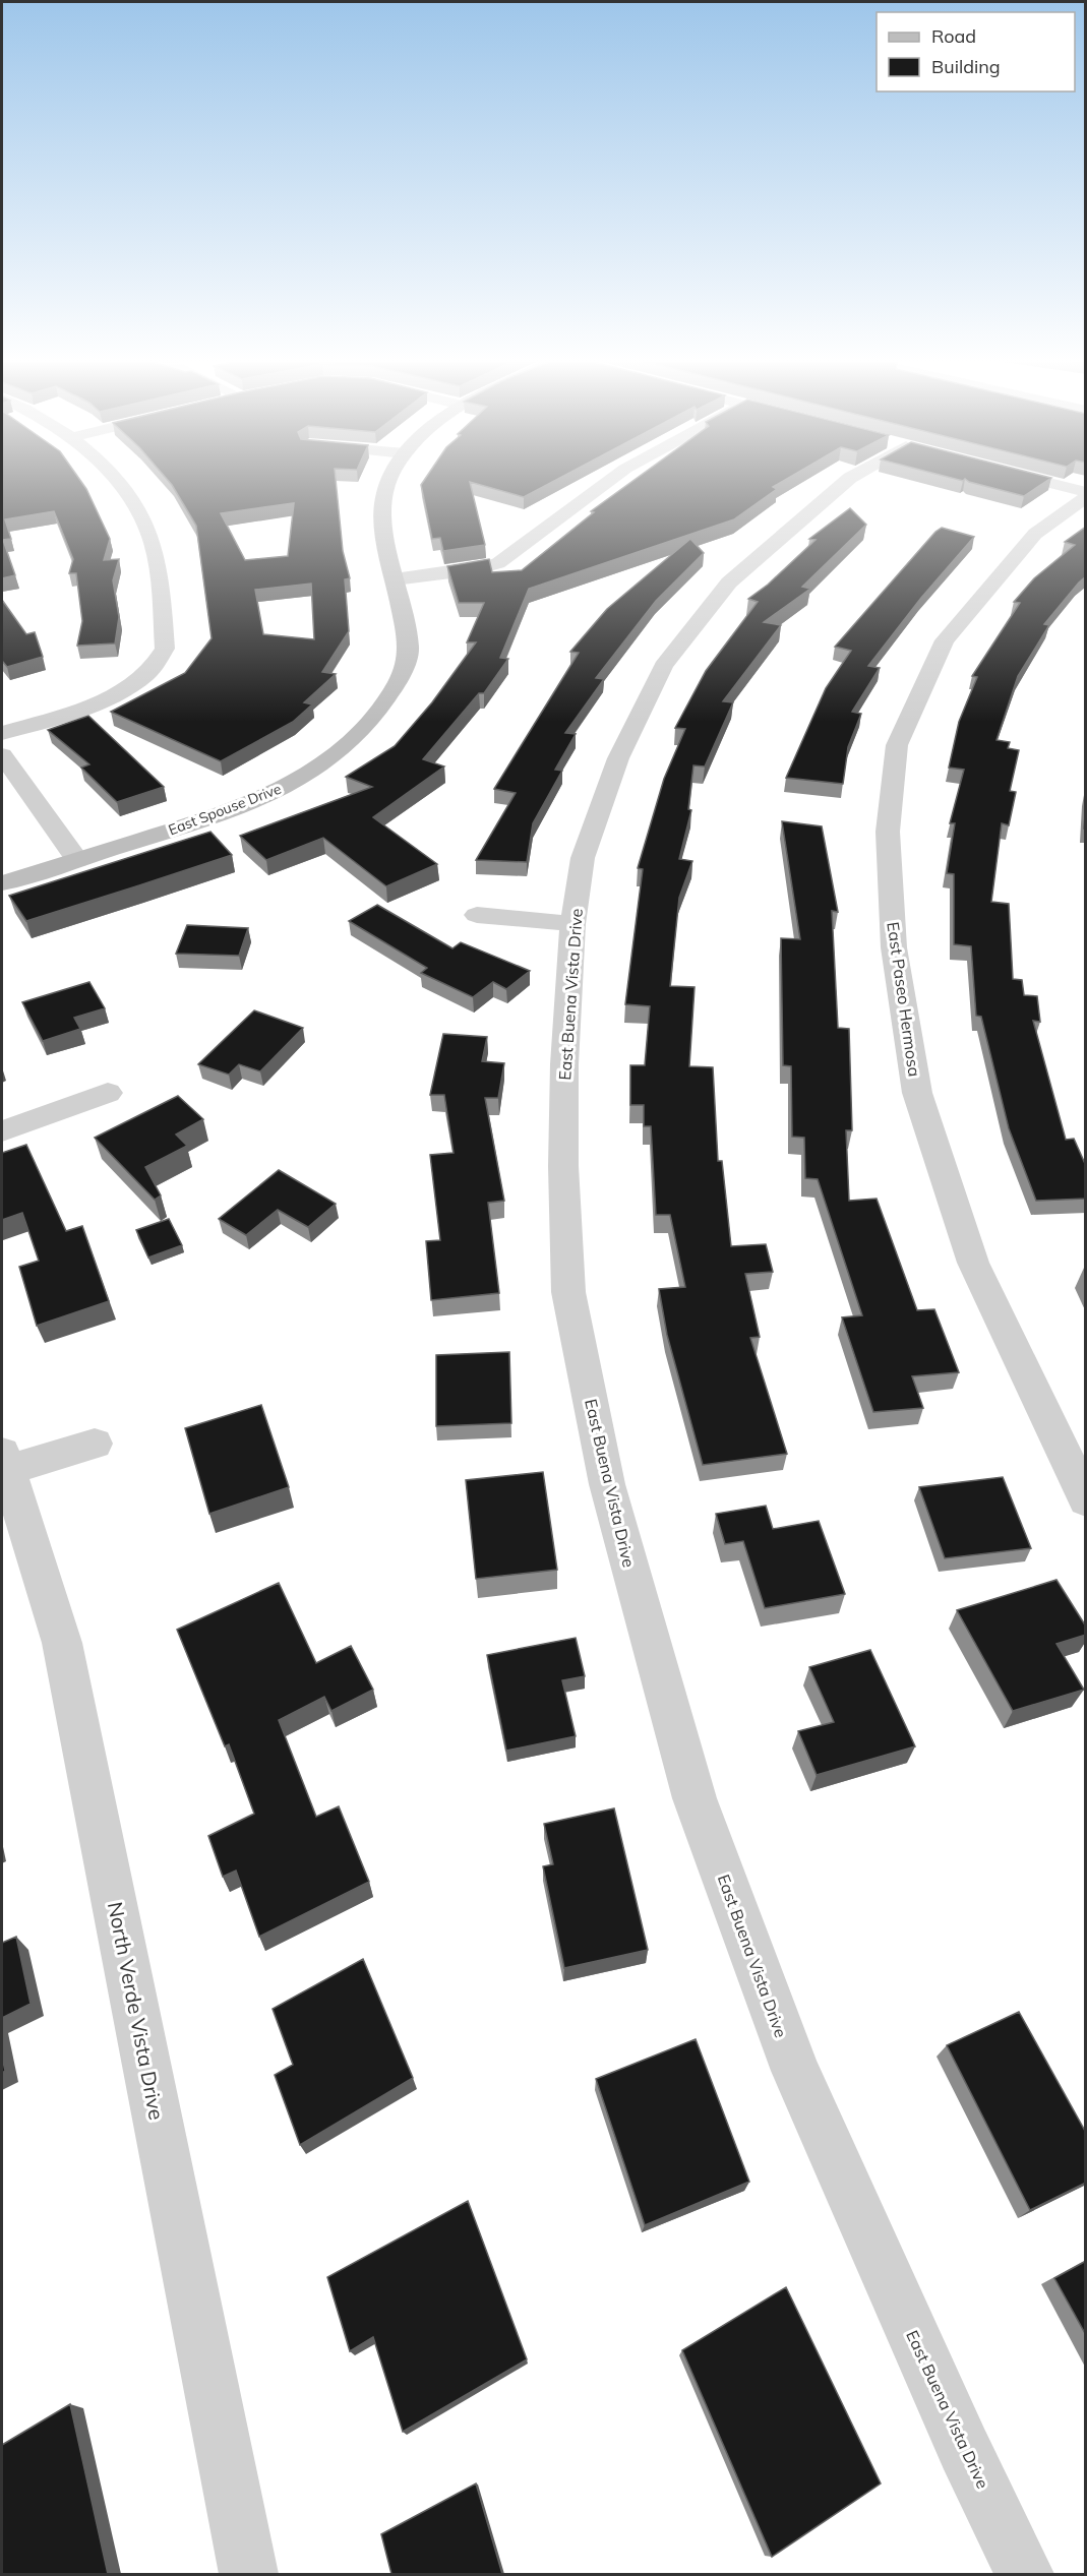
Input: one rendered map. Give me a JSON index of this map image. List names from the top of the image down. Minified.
{"streets":{"main road":["East Spouse Drive"],"street":["East Buena Vista Drive","East Paseo Hermosa","North Verde Vista Drive"]},"legend":["Road","Building"]}
